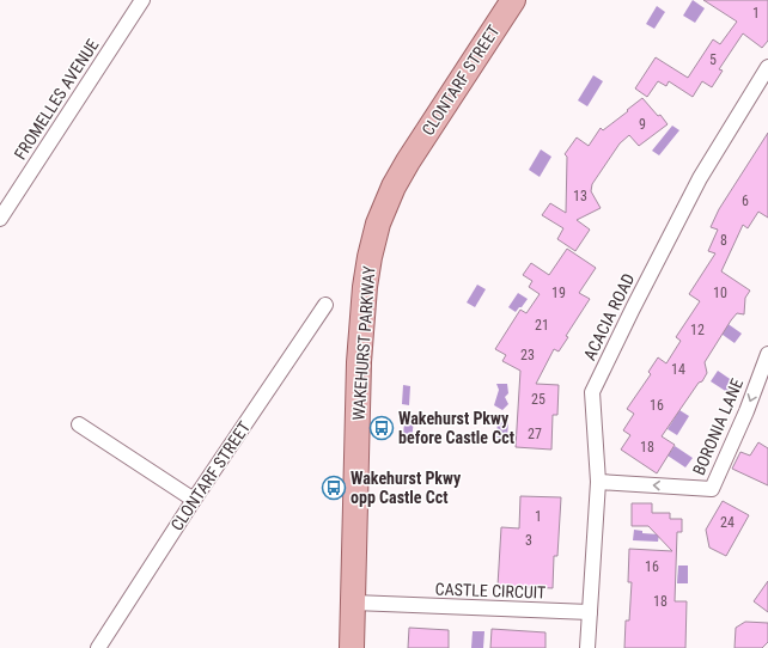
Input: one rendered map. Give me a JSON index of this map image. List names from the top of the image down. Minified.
{"streets":{"main road":["CLONTARF STREET","WAKEHURST PARKWAY"],"street":["FROMELLES AVENUE","ACACIA ROAD","BORONIA LANE","CASTLE CIRCUIT"]},"crossings":[["CLONTARF STREET","WAKEHURST PARKWAY"],["ACACIA ROAD","BORONIA LANE"],["ACACIA ROAD","CASTLE CIRCUIT"],["WAKEHURST PARKWAY","CASTLE CIRCUIT"]],"one_way":["BORONIA LANE"],"places":{"bus stop":["Wakehurst Pkwy before Castle Cct","Wakehurst Pkwy opp Castle Cct"]},"house_numbers":["1","5","9","13","6","8","19","10","21","12","23","14","25","16","27","18","1","24","3","16","18"]}
